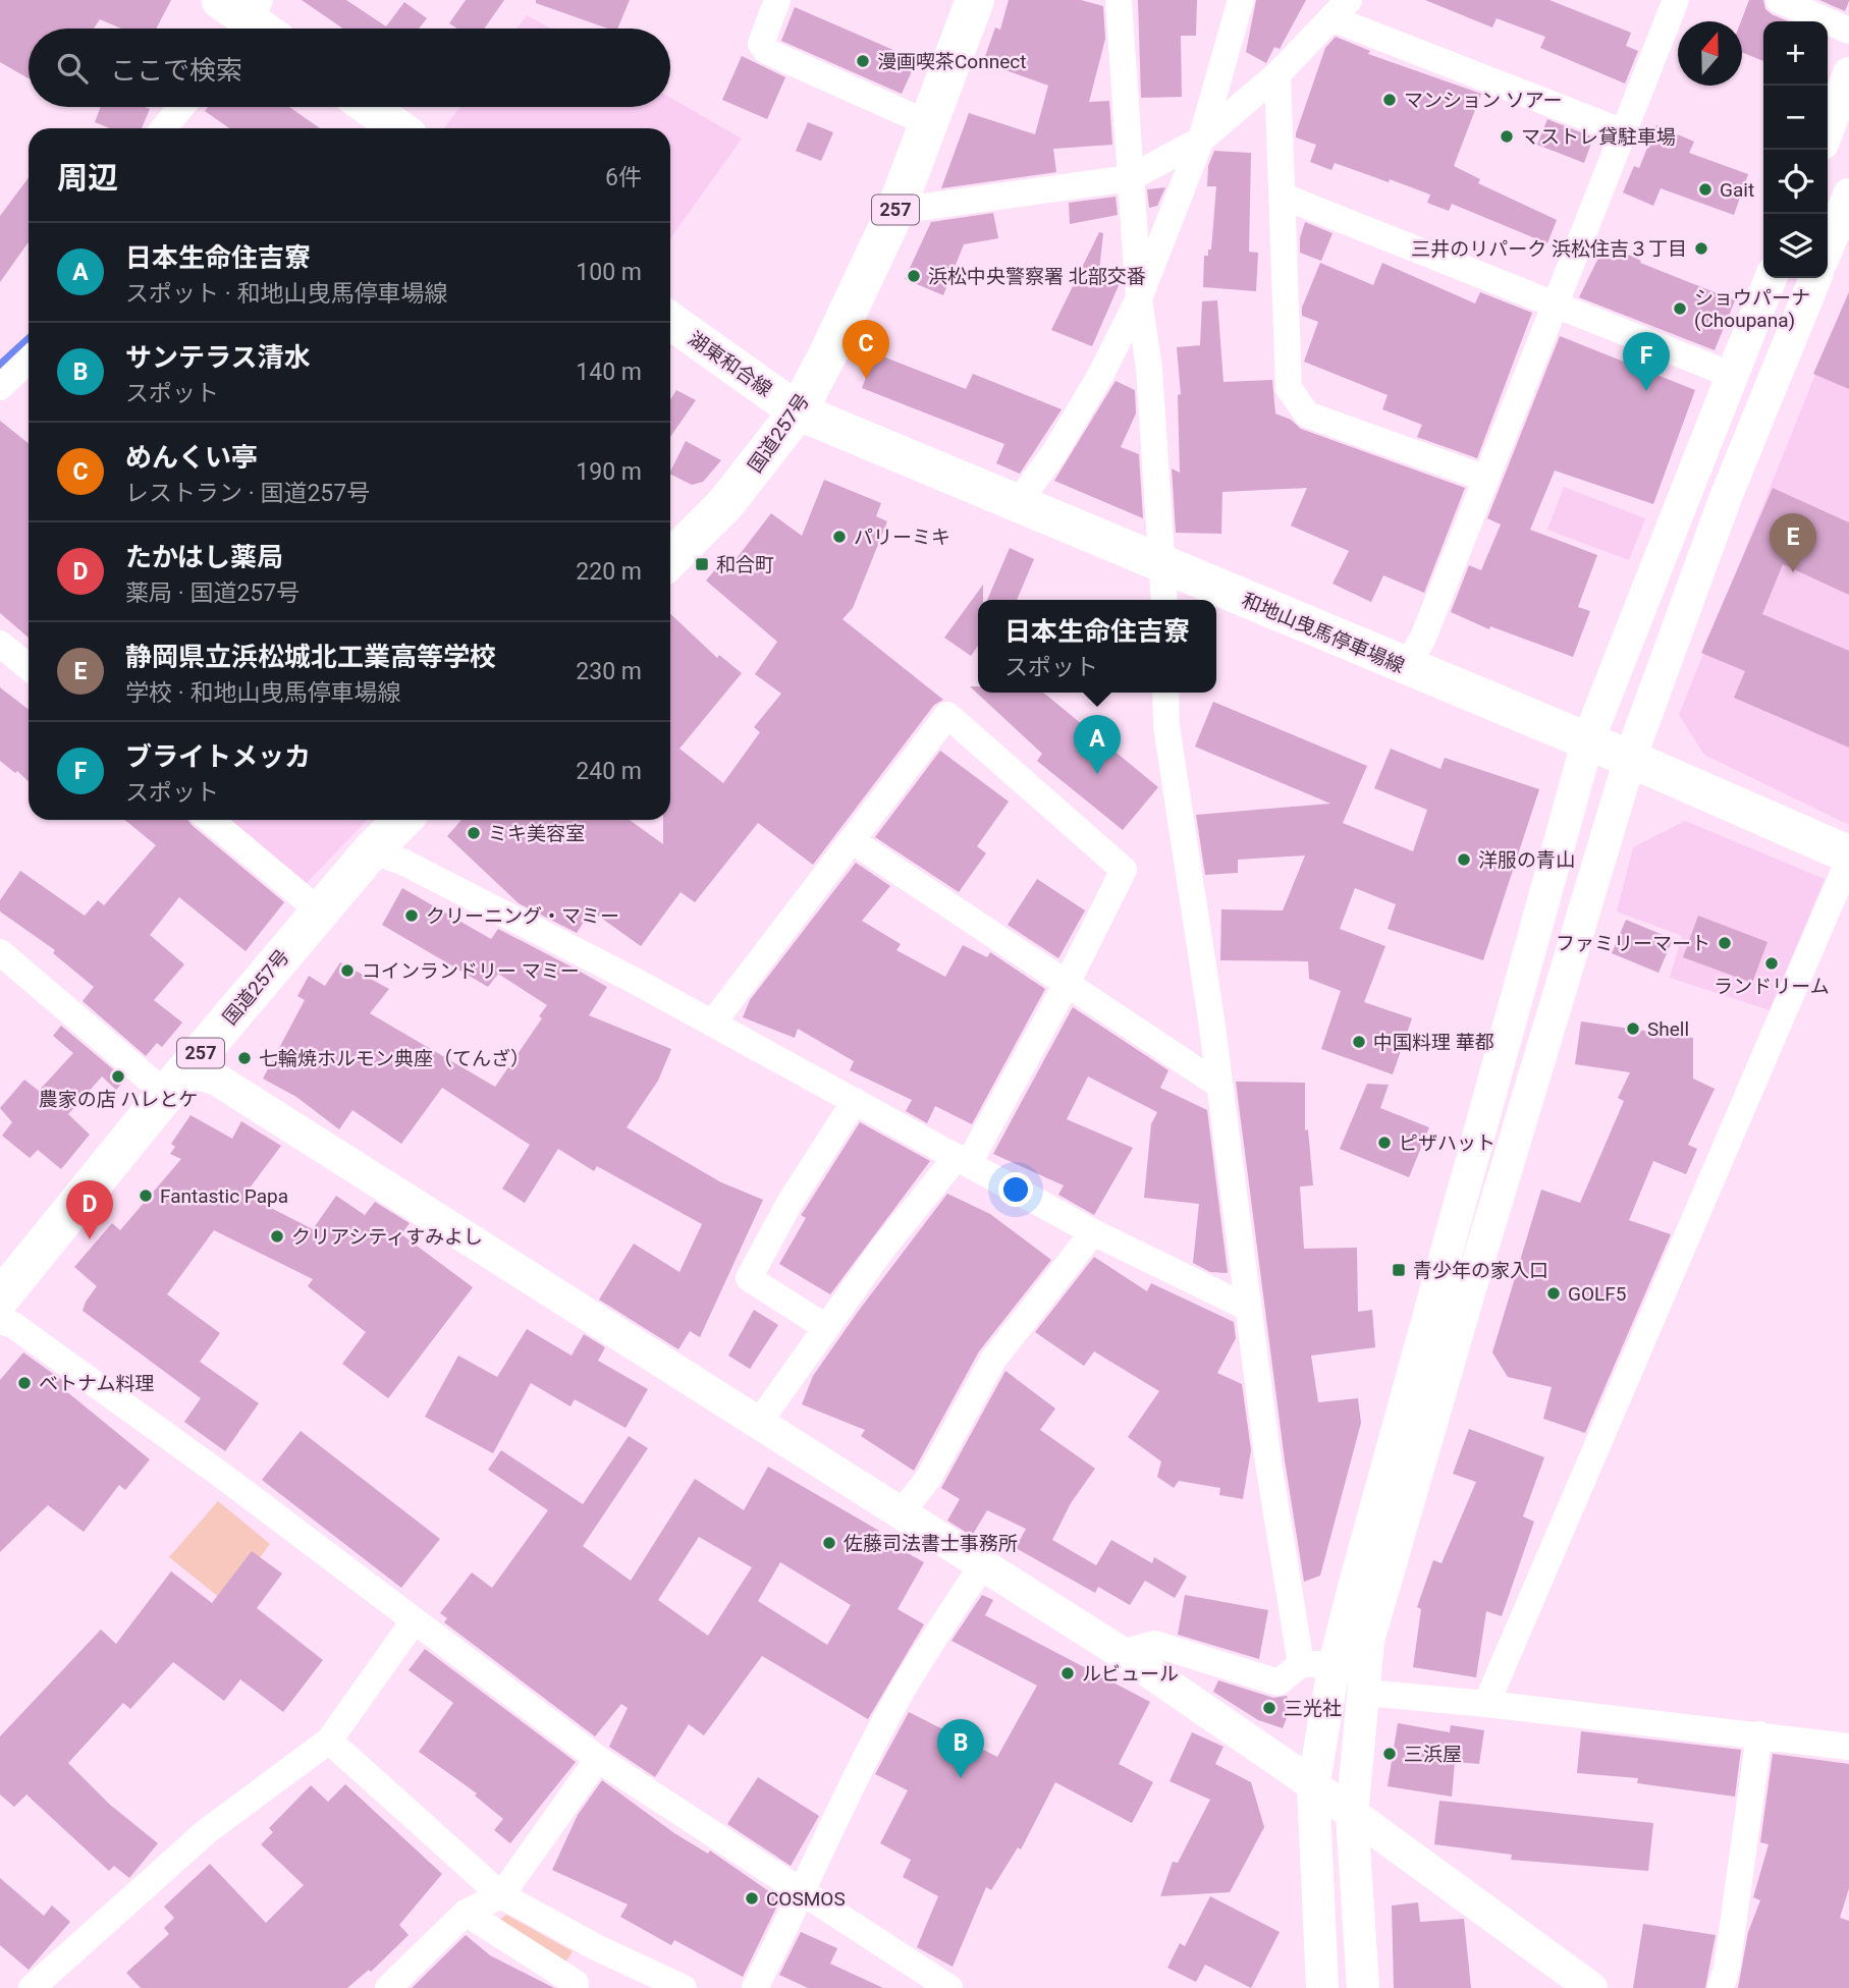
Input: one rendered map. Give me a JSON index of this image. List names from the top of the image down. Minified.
{"streets":{"highway":["257","国道257号"],"main road":["湖東和合線","和地山曳馬停車場線"]},"crossings":[["湖東和合線","国道257号"],["湖東和合線","和地山曳馬停車場線"],["国道257号","和地山曳馬停車場線"]],"places":{"other":["漫画喫茶Connect","マンション ソアー","マストレ貸駐車場","Gait","三井のリパーク 浜松住吉３丁目","浜松中央警察署 北部交番","ショウパーナ (Choupana)","パリーミキ","ミキ美容室","洋服の青山","クリーニング・マミー","ファミリーマート","ランドリーム","コインランドリー マミー","Shell","中国料理 華都","七輪焼ホルモン典座（てんざ）","農家の店 ハレとケ","ピザハット","Fantastic Papa","クリアシティすみよし","GOLF5","ベトナム料理","佐藤司法書士事務所","ルビュール","三光社","三浜屋","COSMOS"],"transit":["和合町","青少年の家入口"]},"north":"top","page":{"map_buttons":["+","−"],"search":"ここで検索","heading":["周辺","6件"],"list":[{"mark":"A","name":"日本生命住吉寮","note":"スポット · 和地山曳馬停車場線","value":"100 m"},{"mark":"B","name":"サンテラス清水","note":"スポット","value":"140 m"},{"mark":"C","name":"めんくい亭","note":"レストラン · 国道257号","value":"190 m"},{"mark":"D","name":"たかはし薬局","note":"薬局 · 国道257号","value":"220 m"},{"mark":"E","name":"静岡県立浜松城北工業高等学校","note":"学校 · 和地山曳馬停車場線","value":"230 m"},{"mark":"F","name":"ブライトメッカ","note":"スポット","value":"240 m"}],"pins":["C","F","E","A","D","B"],"popup":["日本生命住吉寮","スポット"]}}
